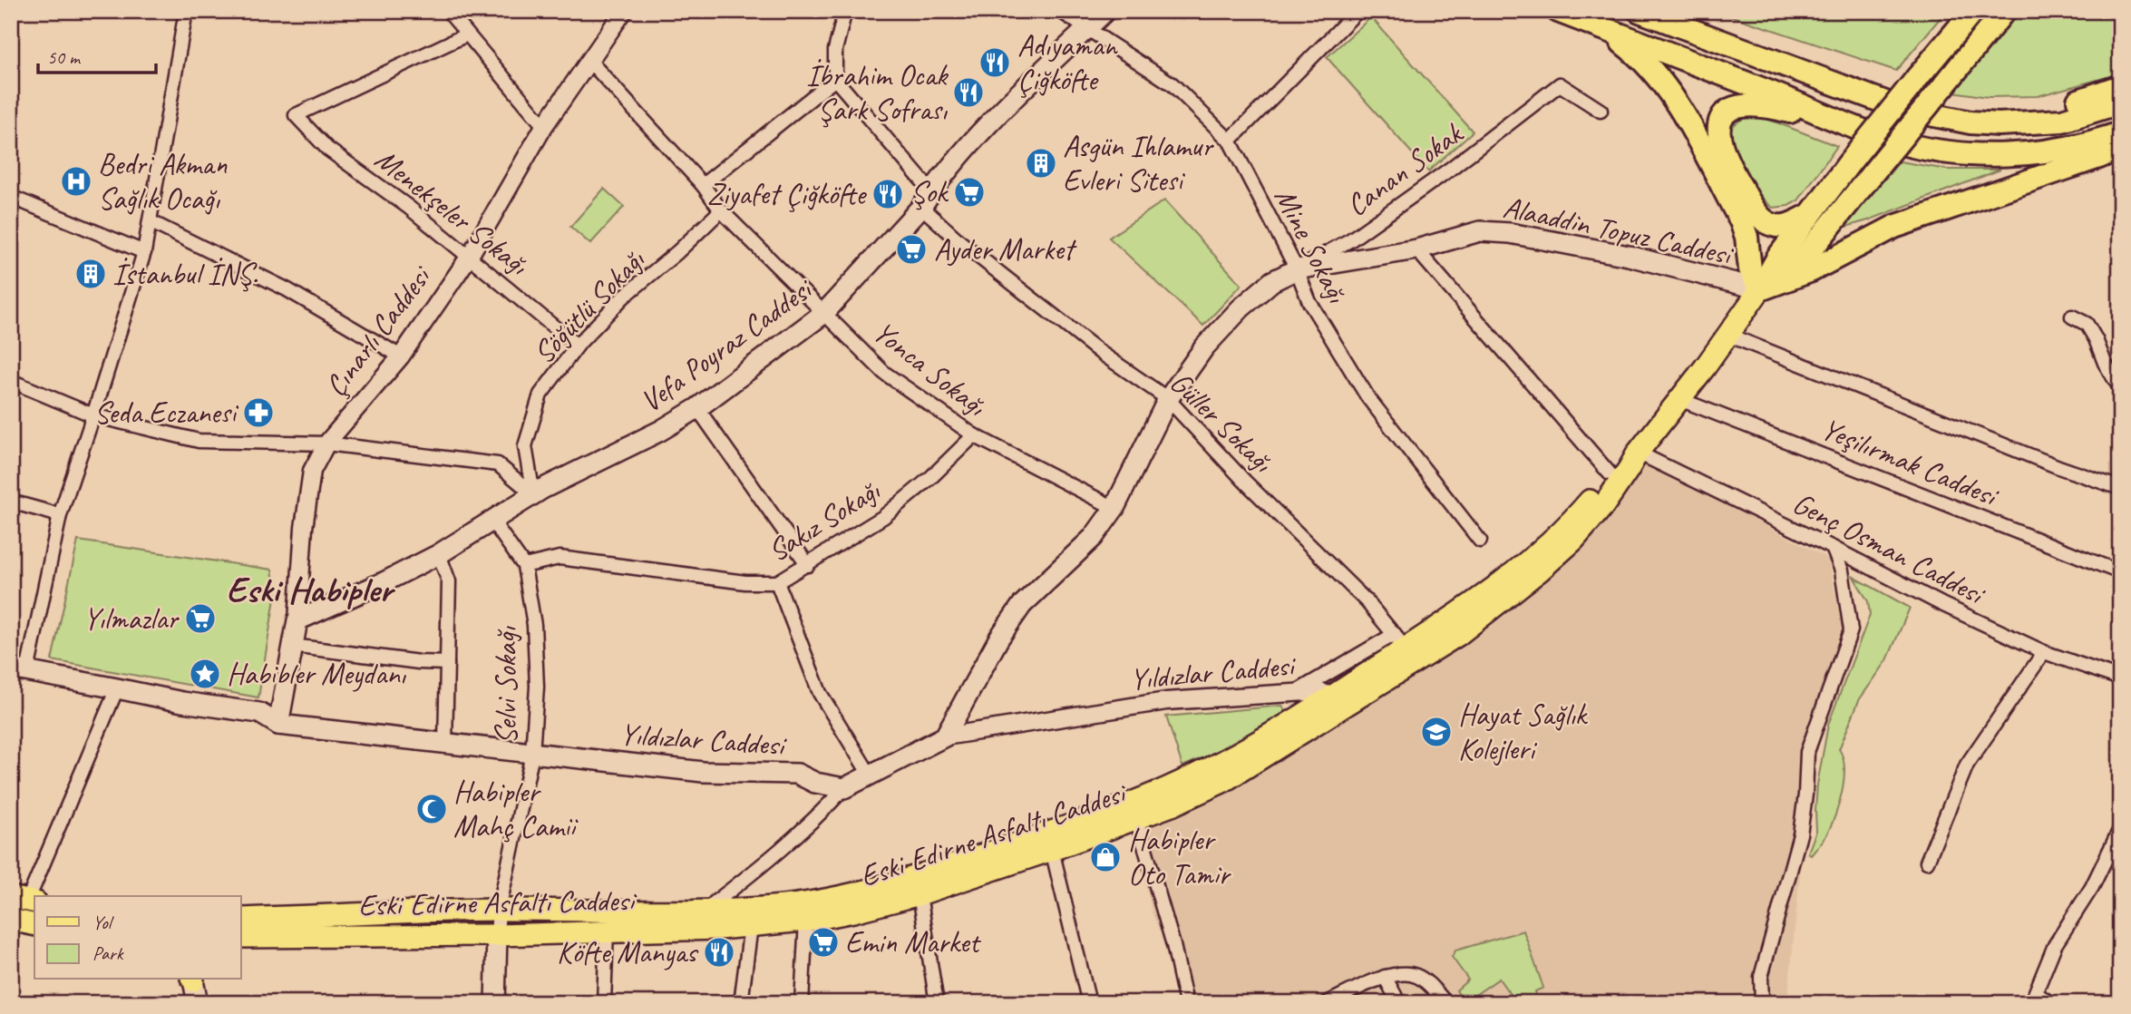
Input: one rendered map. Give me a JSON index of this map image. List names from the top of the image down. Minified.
{"streets":{"main road":["Alaaddin Topuz Caddesi","Çınarlı Caddesi","Vefa Poyraz Caddesi","Yıldızlar Caddesi","Eski Edirne Asfaltı Caddesi"],"street":["Canan Sokak","Menekşeler Sokağı","Mine Sokağı","Söğütlü Sokağı","Yonca Sokağı","Güller Sokağı","Yeşilırmak Caddesi","Sakız Sokağı","Genç Osman Caddesi","Selvi Sokağı"]},"crossings":[["Canan Sokak","Alaaddin Topuz Caddesi"],["Canan Sokak","Mine Sokağı"],["Menekşeler Sokağı","Söğütlü Sokağı"],["Menekşeler Sokağı","Çınarlı Caddesi"],["Alaaddin Topuz Caddesi","Mine Sokağı"],["Alaaddin Topuz Caddesi","Yonca Sokağı"],["Alaaddin Topuz Caddesi","Güller Sokağı"],["Alaaddin Topuz Caddesi","Yıldızlar Caddesi"],["Alaaddin Topuz Caddesi","Eski Edirne Asfaltı Caddesi"],["Mine Sokağı","Vefa Poyraz Caddesi"],["Söğütlü Sokağı","Vefa Poyraz Caddesi"],["Söğütlü Sokağı","Yonca Sokağı"],["Çınarlı Caddesi","Vefa Poyraz Caddesi"],["Çınarlı Caddesi","Yonca Sokağı"],["Çınarlı Caddesi","Yıldızlar Caddesi"],["Vefa Poyraz Caddesi","Yonca Sokağı"],["Vefa Poyraz Caddesi","Güller Sokağı"],["Vefa Poyraz Caddesi","Selvi Sokağı"],["Yonca Sokağı","Sakız Sokağı"],["Güller Sokağı","Eski Edirne Asfaltı Caddesi"],["Yeşilırmak Caddesi","Eski Edirne Asfaltı Caddesi"],["Sakız Sokağı","Selvi Sokağı"],["Genç Osman Caddesi","Eski Edirne Asfaltı Caddesi"],["Yıldızlar Caddesi","Selvi Sokağı"],["Yıldızlar Caddesi","Eski Edirne Asfaltı Caddesi"],["Selvi Sokağı","Eski Edirne Asfaltı Caddesi"]],"districts":["Eski Habipler"],"places":{"restaurant":["Adıyaman Çiğköfte","İbrahim Ocak Şark Sofrası","Ziyafet Çiğköfte","Köfte Manyas"],"building":["Asgün Ihlamur Evleri Sitesi","İstanbul İNŞ."],"hospital":["Bedri Akman Sağlık Ocağı"],"supermarket":["Şok","Ayder Market","Yılmazlar","Emin Market"],"pharmacy":["Seda Eczanesi"],"place":["Habibler Meydanı"],"school or university":["Hayat Sağlık Kolejleri"],"mosque":["Habipler Mahç Camii"],"shop":["Habipler Oto Tamir"]},"legend":["Yol","Park"],"scale_bar":"50 m"}
